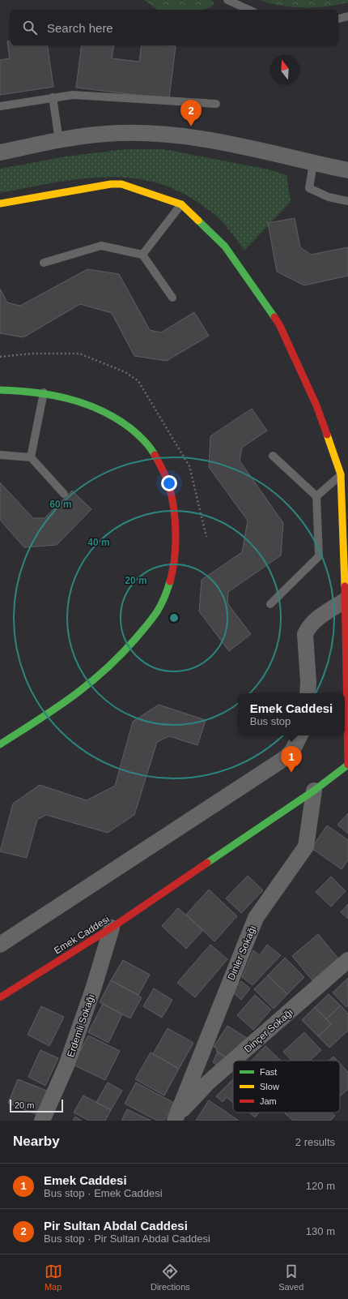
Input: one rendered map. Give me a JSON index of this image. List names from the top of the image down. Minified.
{"streets":{"street":["Emek Caddesi","Dinler Sokağı","Erdemli Sokağı","Dinçer Sokağı"]},"crossings":[["Emek Caddesi","Dinler Sokağı"],["Emek Caddesi","Erdemli Sokağı"],["Dinler Sokağı","Dinçer Sokağı"]],"legend":["Fast","Slow","Jam"],"scale_bar":"20 m","north":"top","page":{"search":"Search here","pins":["2","1"],"popup":["Emek Caddesi","Bus stop"],"scale":"20 m","heading":["Nearby","2 results"],"list":[{"mark":"1","name":"Emek Caddesi","note":"Bus stop · Emek Caddesi","value":"120 m"},{"mark":"2","name":"Pir Sultan Abdal Caddesi","note":"Bus stop · Pir Sultan Abdal Caddesi","value":"130 m"}],"nav":["Map","Directions","Saved"]},"rings":["60 m","40 m","20 m"]}
